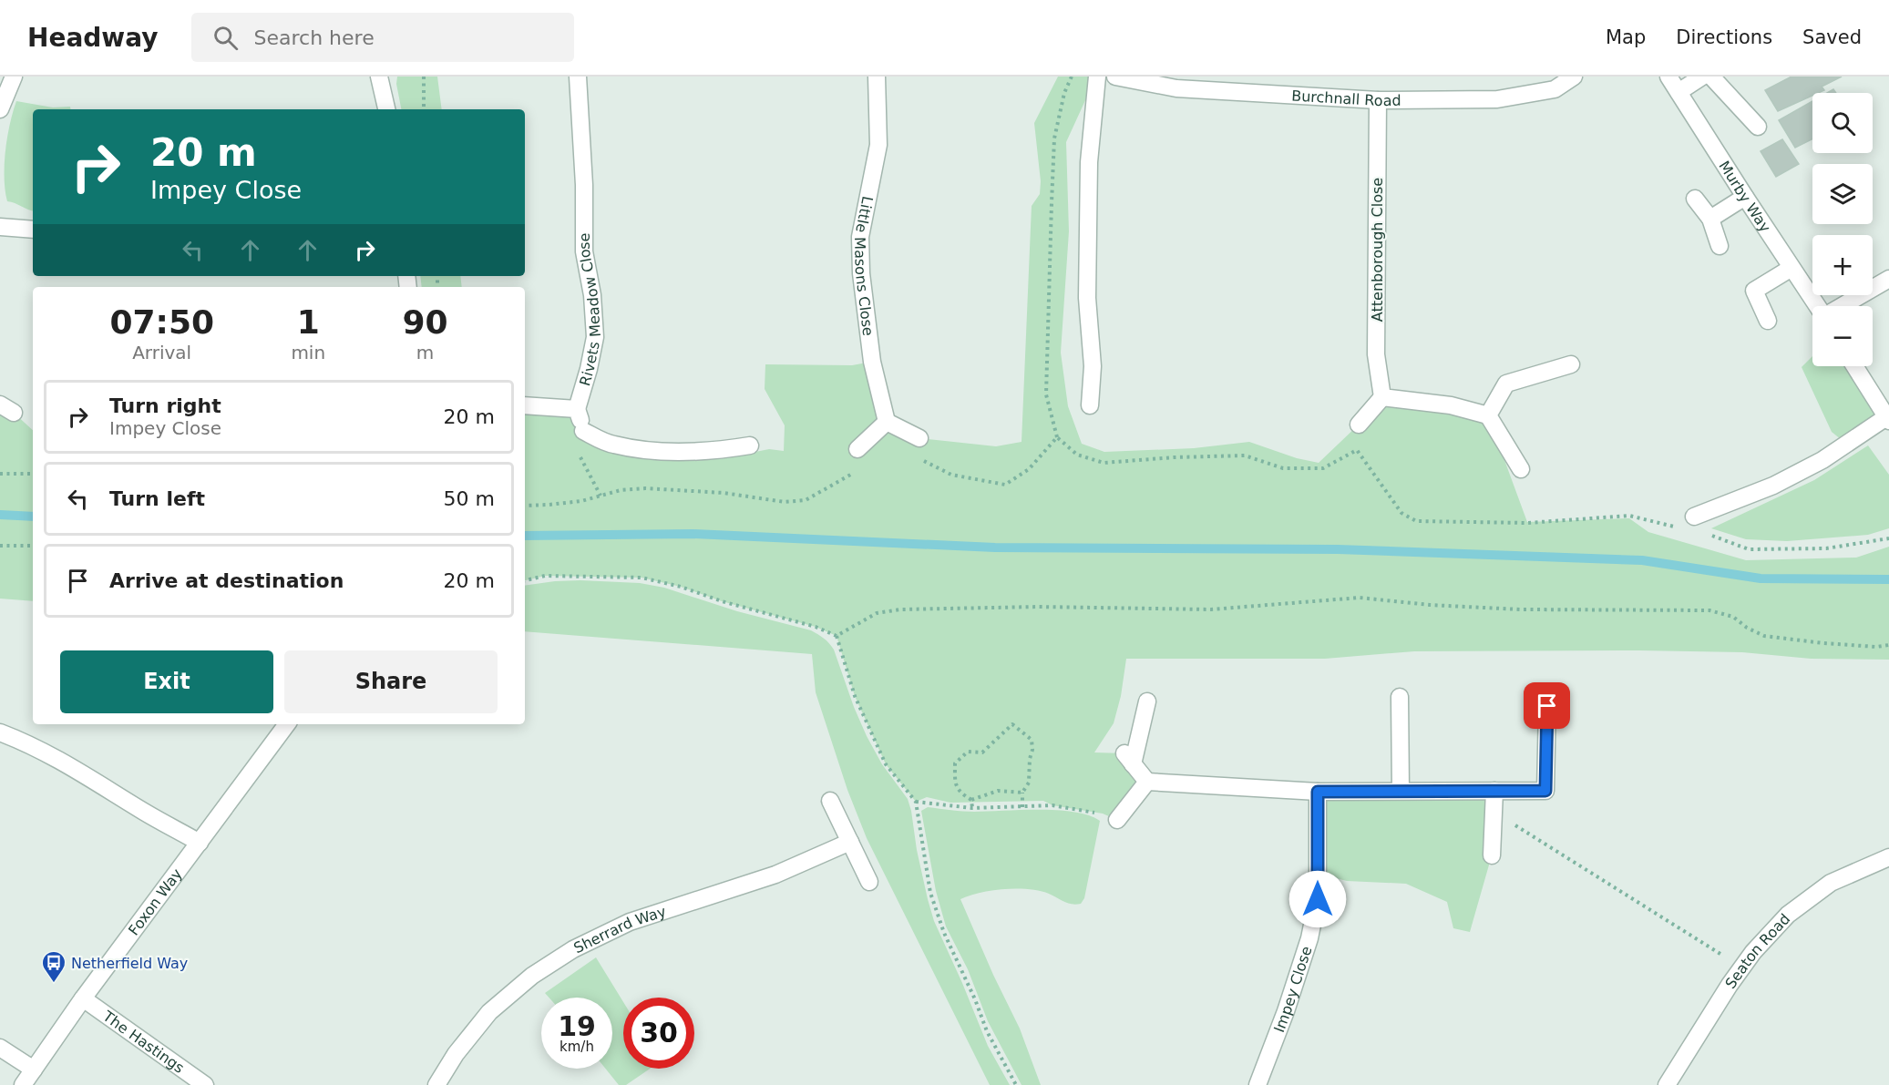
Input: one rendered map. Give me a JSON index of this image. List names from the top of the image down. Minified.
{"streets":{"street":["Burchnall Road","Murby Way","Attenborough Close","Little Masons Close","Rivets Meadow Close","Foxon Way","Sherrard Way","Seaton Road","Impey Close","The Hastings"]},"crossings":[["Burchnall Road","Attenborough Close"],["Foxon Way","The Hastings"]],"places":{"bus stop":["Netherfield Way"]},"page":{"header":"Headway","search":"Search here","nav":["Map","Directions","Saved"],"map_buttons":["+","−"],"turn":["20 m","Impey Close"],"eta":["07:50","Arrival","1","min","90","m"],"list":[{"name":"Turn right","note":"Impey Close","value":"20 m"},{"name":"Turn left","value":"50 m"},{"name":"Arrive at destination","value":"20 m"}],"buttons":["Exit","Share"],"speed":"19 km/h","limit":"30"}}
